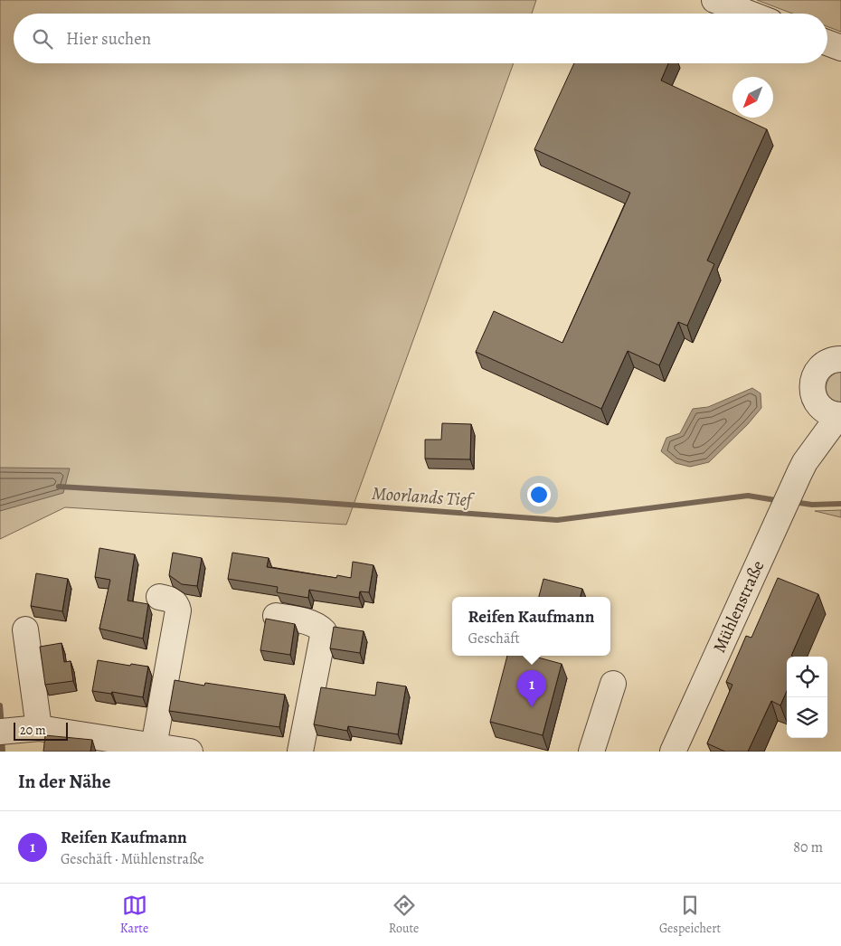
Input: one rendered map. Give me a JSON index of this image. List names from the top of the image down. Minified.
{"streets":{"street":["Mühlenstraße"]},"water":["Moorlands Tief"],"scale_bar":"20 m","north":"bottom left","page":{"search":"Hier suchen","popup":["Reifen Kaufmann","Geschäft"],"pins":"1","scale":"20 m","heading":"In der Nähe","list":[{"mark":"1","name":"Reifen Kaufmann","note":"Geschäft · Mühlenstraße","value":"80 m"}],"nav":["Karte","Route","Gespeichert"]}}
